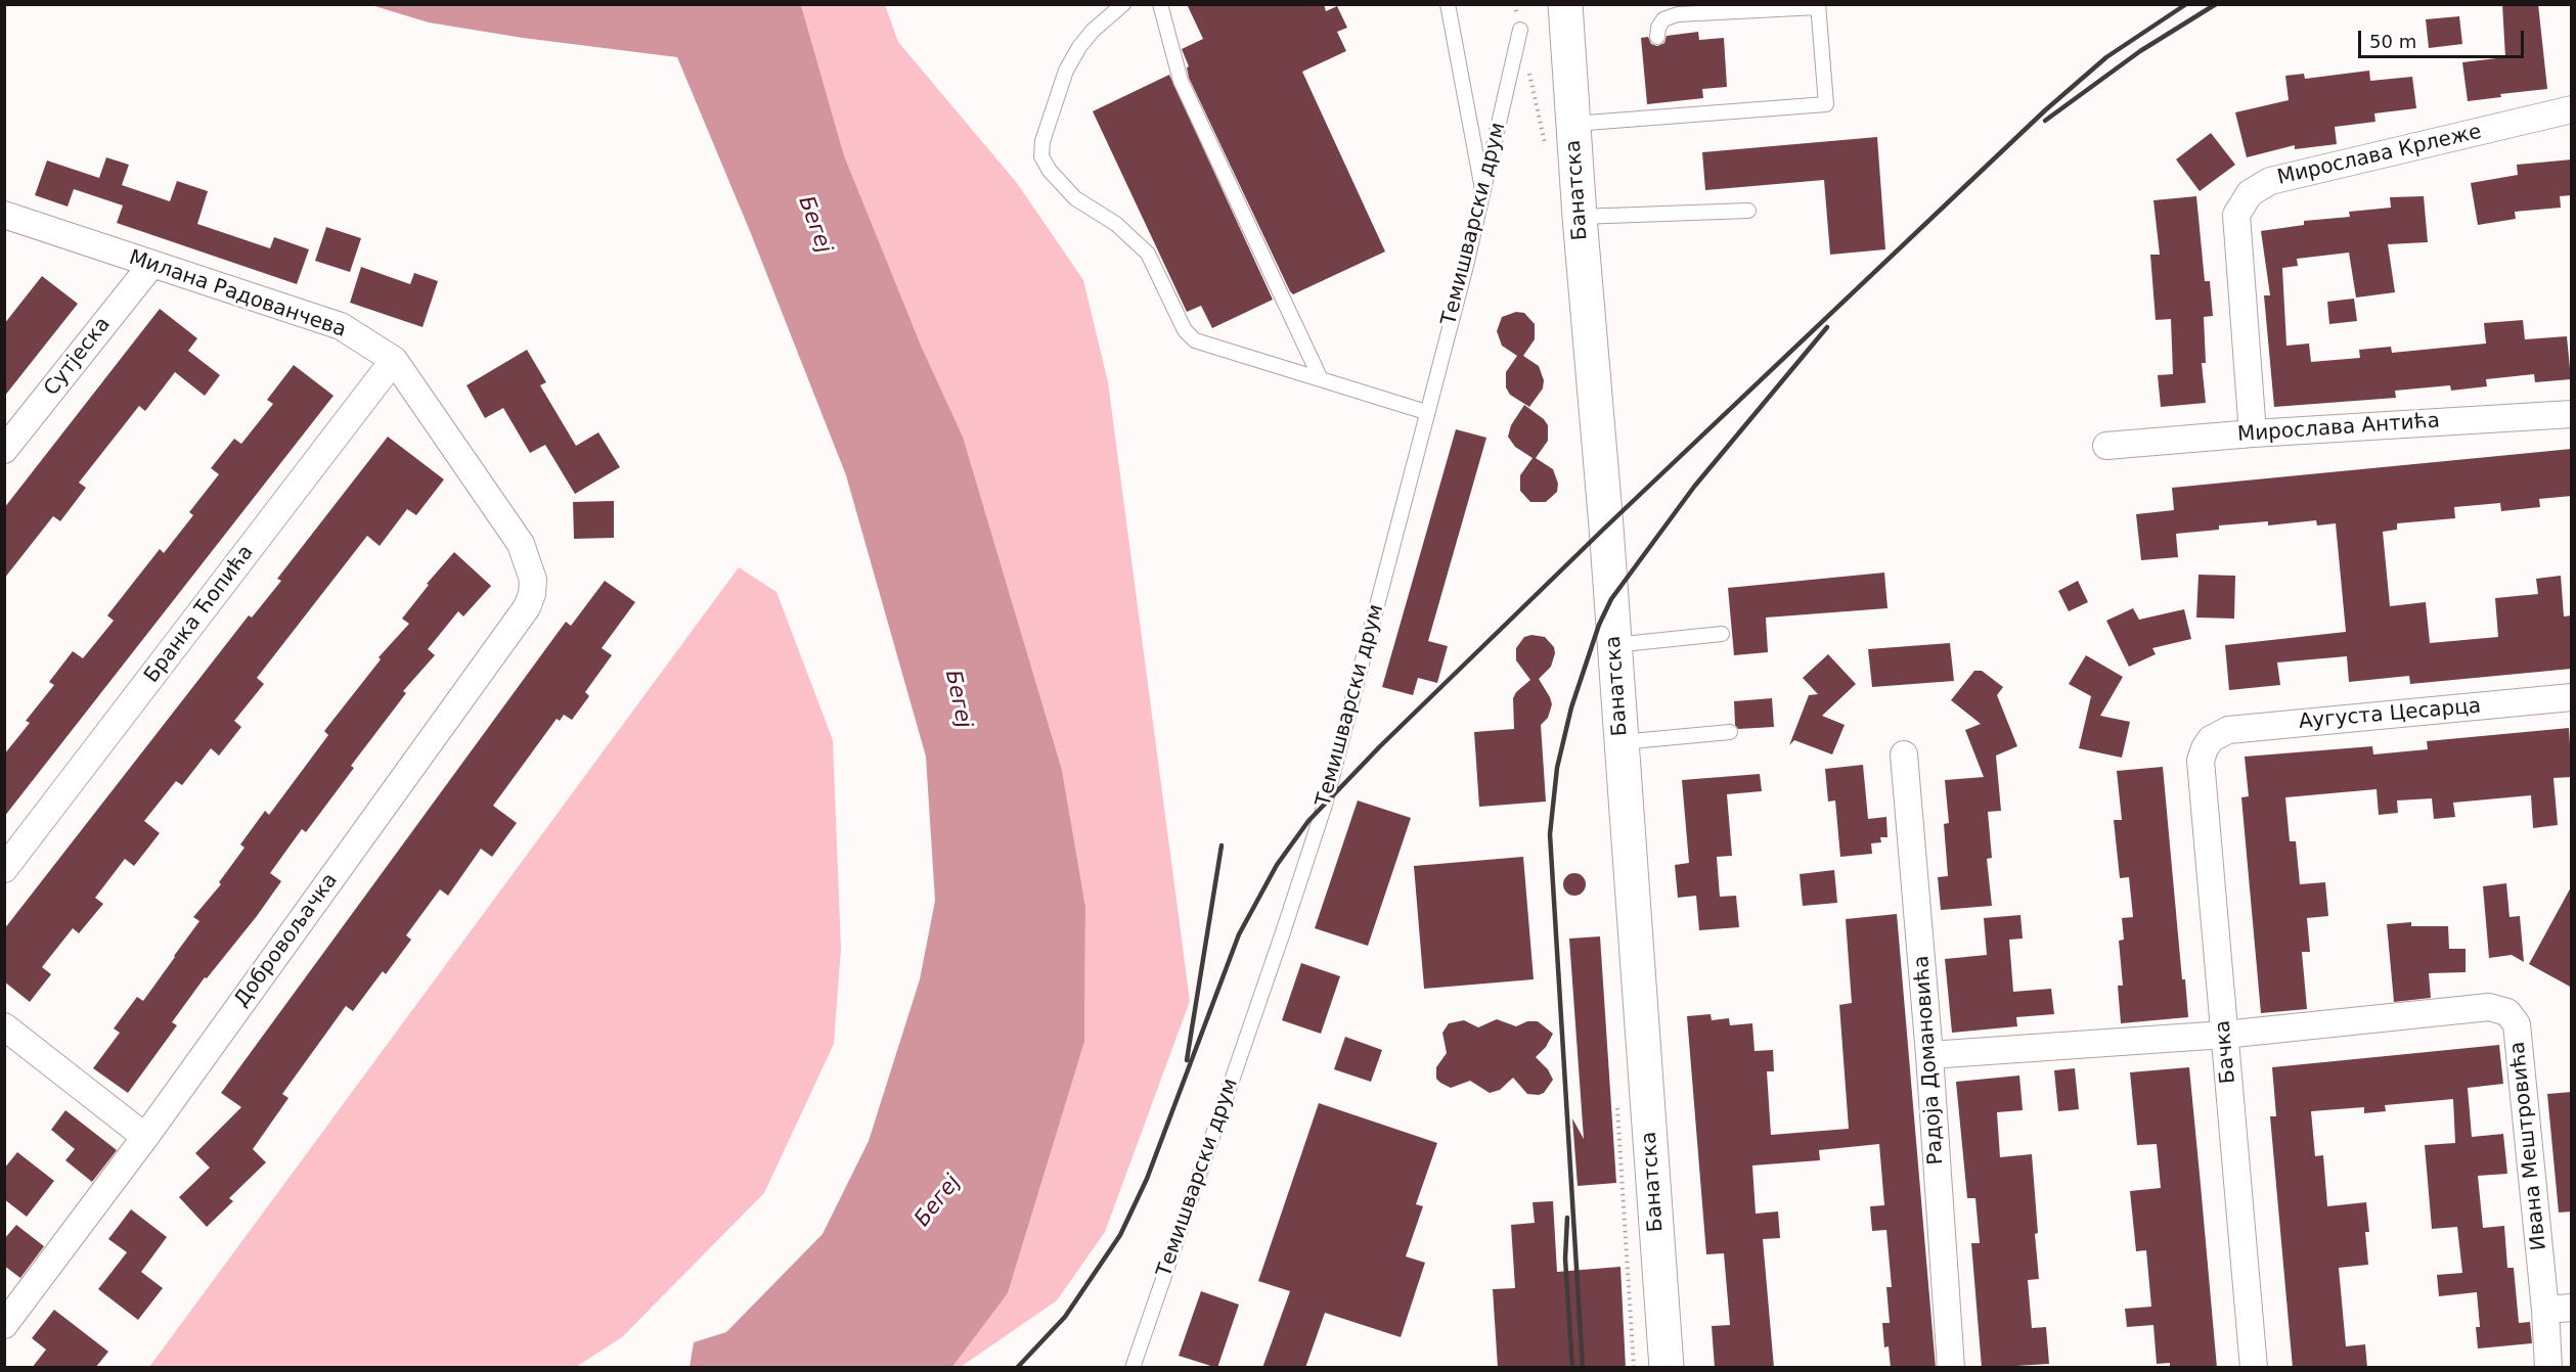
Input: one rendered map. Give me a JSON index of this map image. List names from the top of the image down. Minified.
{"streets":{"main road":["Банатска"],"street":["Мирослава Крлеже","Милана Радованчева","Сутјеска","Мирослава Антића","Бранка Ћопића","Аугуста Цесарца","Добровољачка","Бачка","Радоја Домановића","Ивана Мештровића"],"lane":["Темишварски друм"]},"crossings":[["Мирослава Крлеже","Мирослава Антића"],["Милана Радованчева","Сутјеска"],["Милана Радованчева","Бранка Ћопића"],["Милана Радованчева","Добровољачка"],["Аугуста Цесарца","Бачка"],["Бачка","Ивана Мештровића"],["Радоја Домановића","Ивана Мештровића"]],"water":["Бегеј"],"scale_bar":"50 m"}
